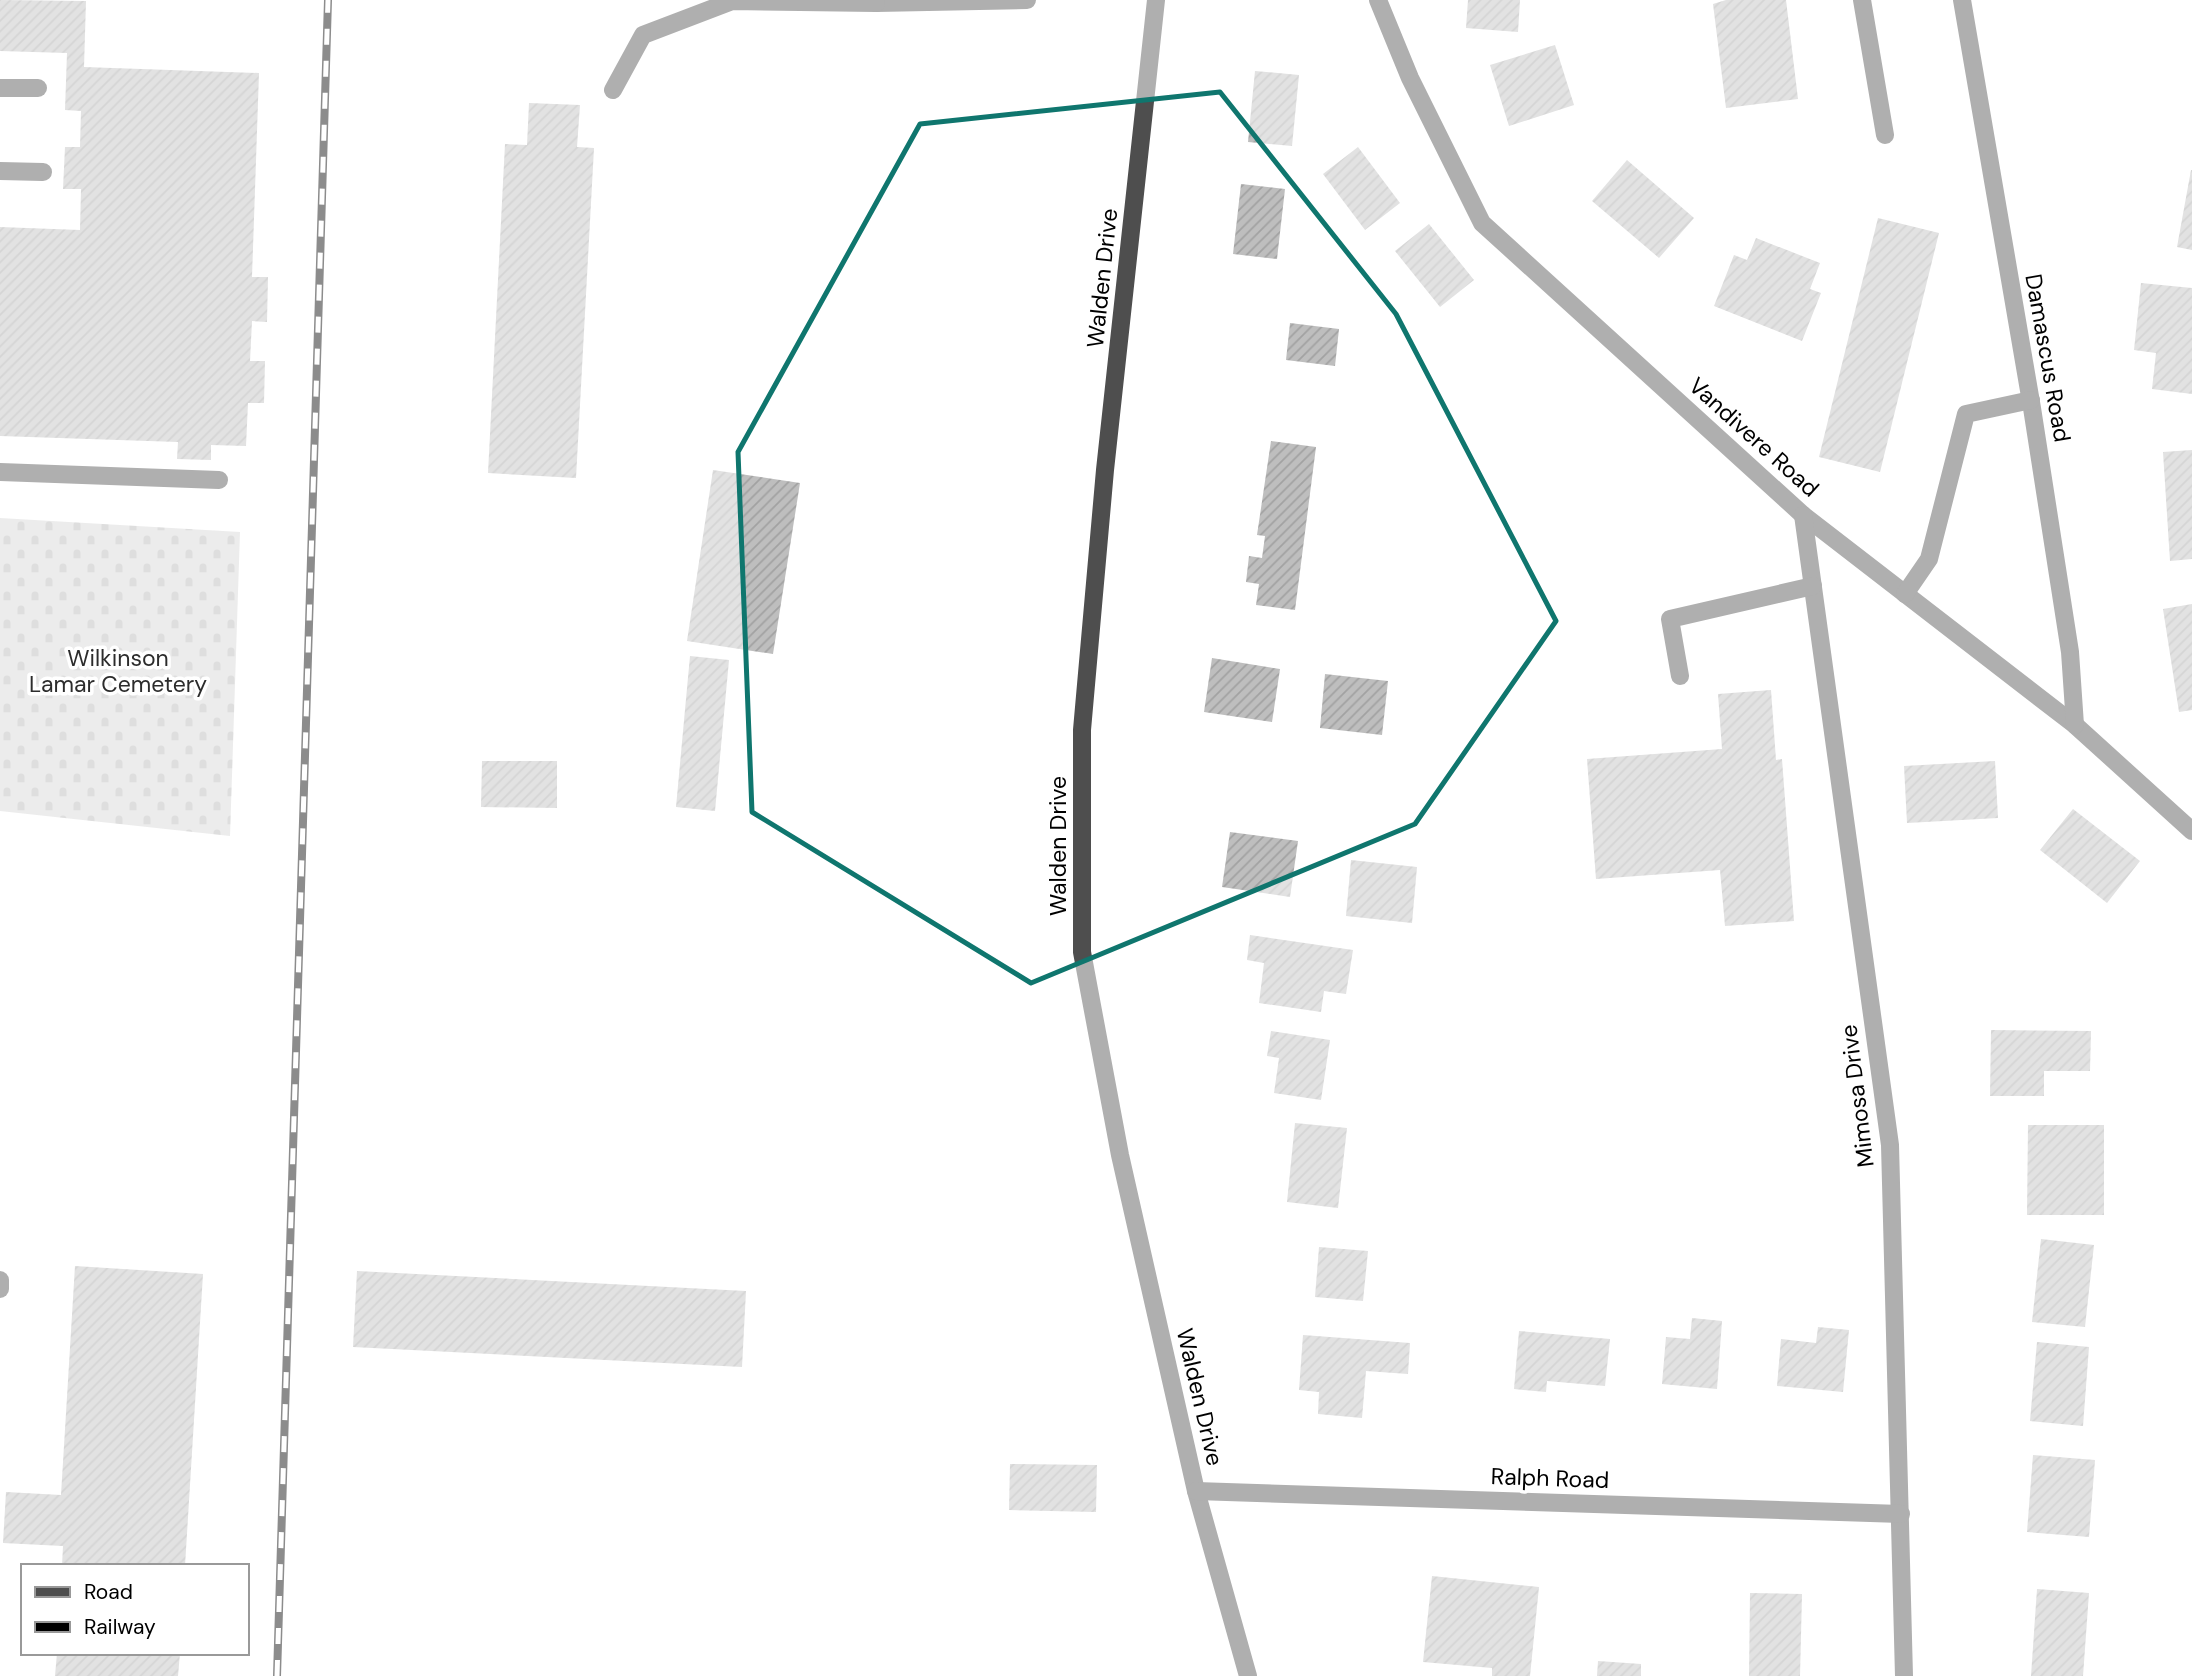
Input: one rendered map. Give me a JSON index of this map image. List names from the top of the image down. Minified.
{"streets":{"street":["Walden Drive","Damascus Road","Vandivere Road","Mimosa Drive","Ralph Road"]},"crossings":[["Walden Drive","Ralph Road"],["Damascus Road","Vandivere Road"],["Vandivere Road","Mimosa Drive"],["Mimosa Drive","Ralph Road"]],"parks":["Wilkinson Lamar Cemetery"],"legend":["Road","Railway"]}
